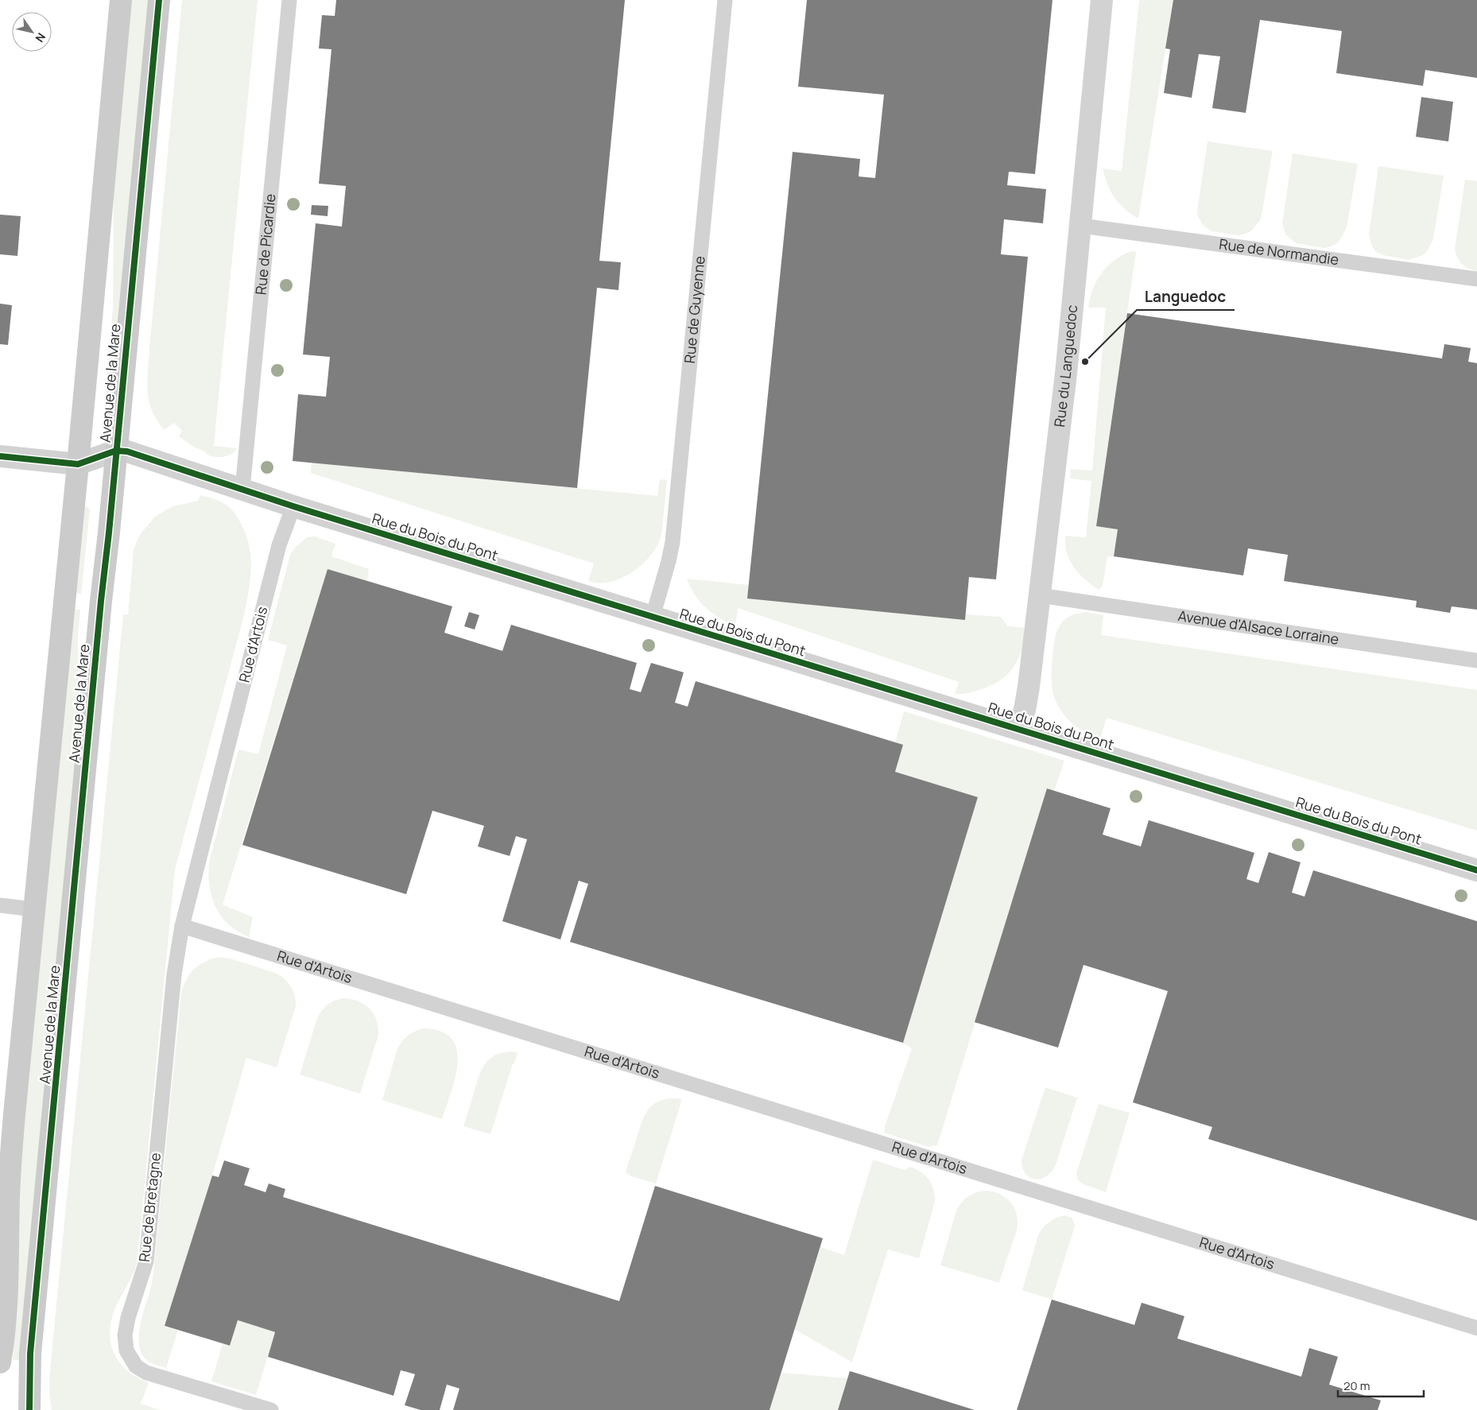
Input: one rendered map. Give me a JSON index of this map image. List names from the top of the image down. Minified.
{"streets":{"street":["Rue du Languedoc","Avenue de la Mare","Rue du Bois du Pont"],"lane":["Rue de Picardie","Rue de Normandie","Rue de Guyenne","Avenue d'Alsace Lorraine","Rue d'Artois","Rue de Bretagne"]},"crossings":[["Rue de Picardie","Rue du Bois du Pont"],["Rue de Normandie","Rue du Languedoc"],["Rue de Guyenne","Rue du Bois du Pont"],["Rue du Languedoc","Rue du Bois du Pont"],["Rue du Languedoc","Avenue d'Alsace Lorraine"],["Avenue de la Mare","Rue du Bois du Pont"],["Rue du Bois du Pont","Rue d'Artois"],["Rue d'Artois","Rue de Bretagne"]],"places":["Languedoc"],"scale_bar":"20 m","north":"bottom right"}
